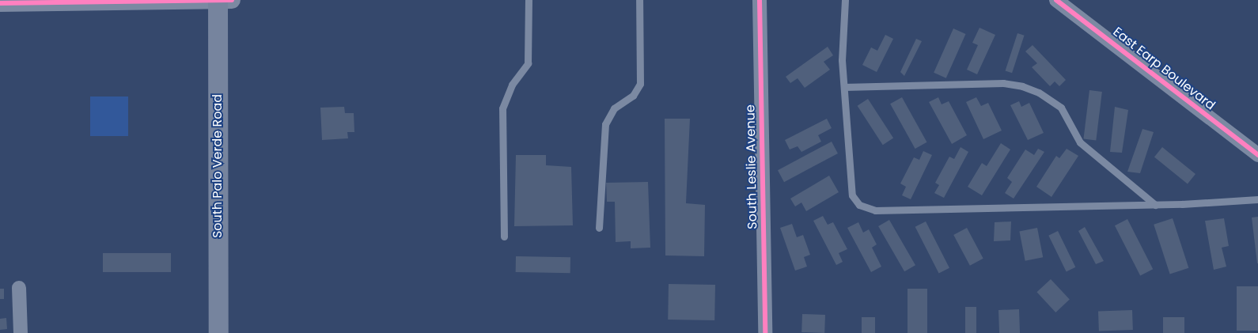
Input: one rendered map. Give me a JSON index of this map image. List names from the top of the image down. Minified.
{"streets":{"main road":["South Palo Verde Road"],"street":["East Earp Boulevard","South Leslie Avenue"]}}
